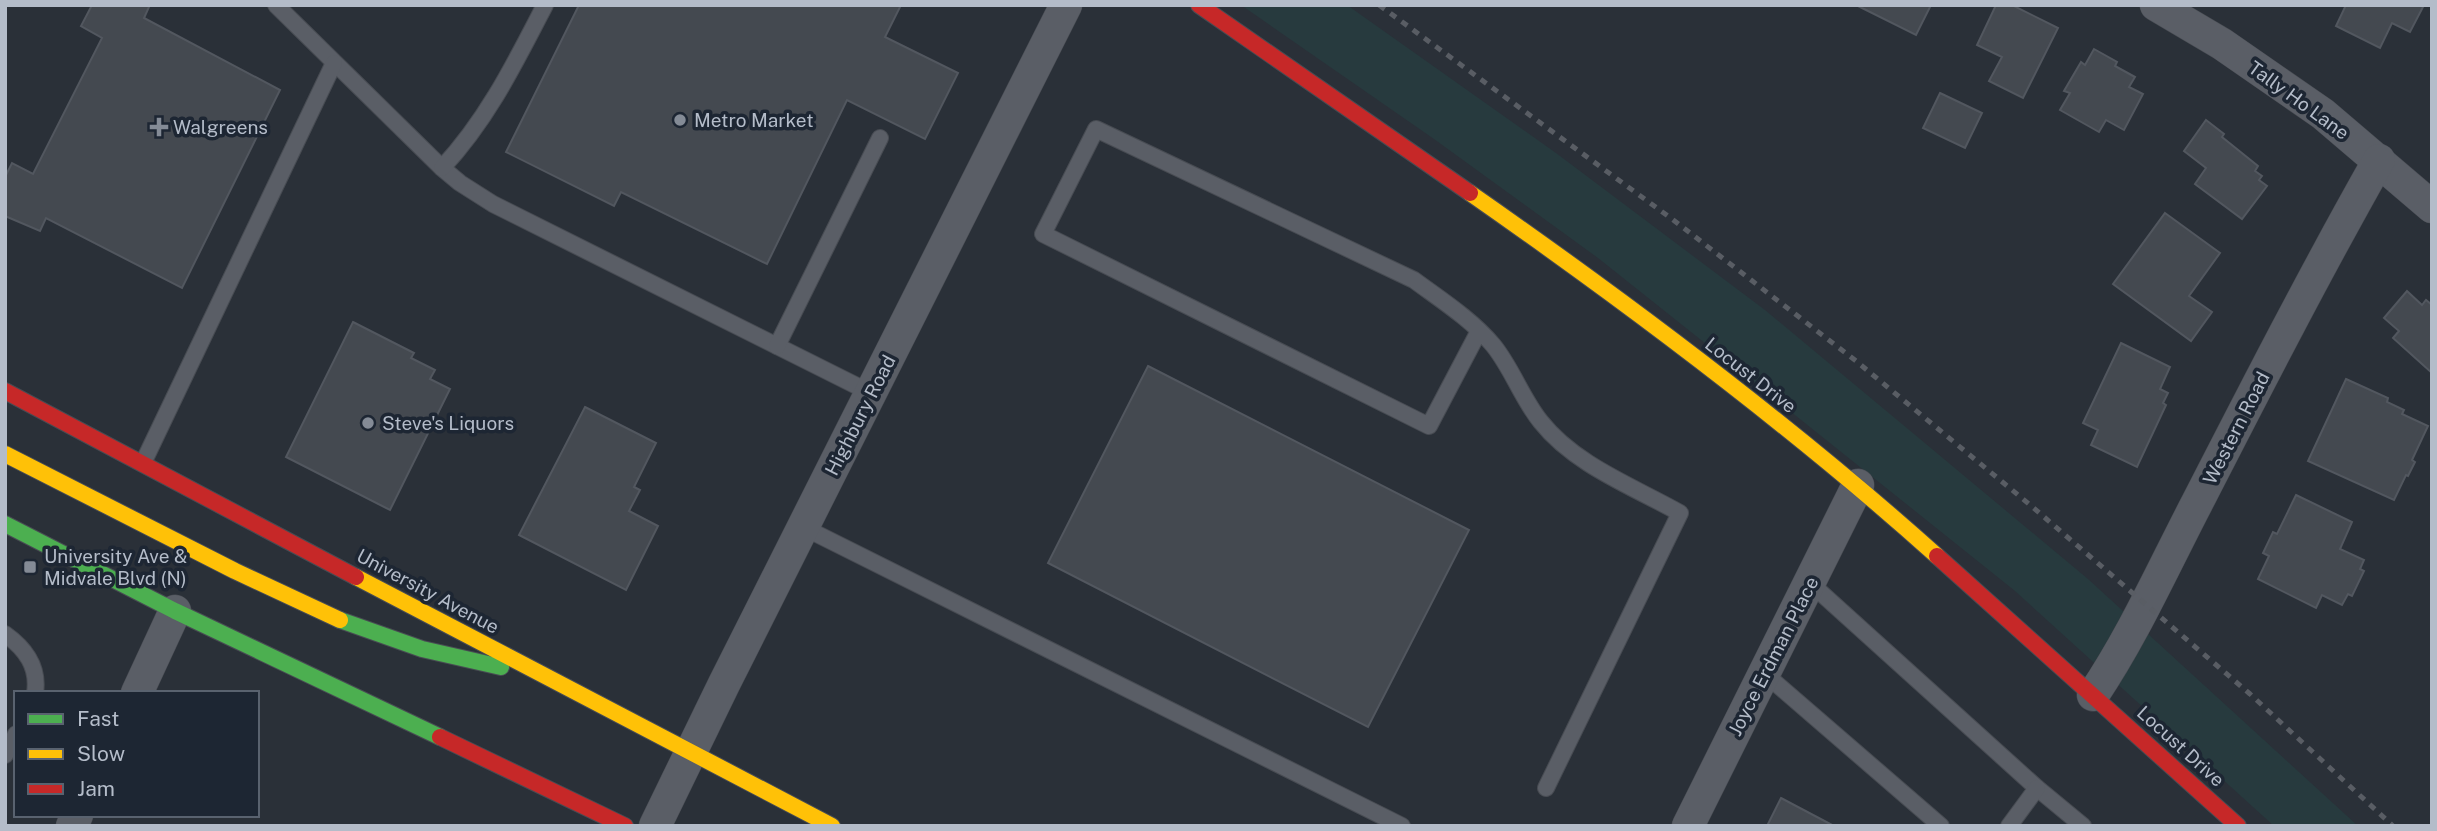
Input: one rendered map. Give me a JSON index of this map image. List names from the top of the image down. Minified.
{"streets":{"main road":["Locust Drive","University Avenue"],"street":["Tally Ho Lane","Highbury Road","Western Road","Joyce Erdman Place"]},"crossings":[["Tally Ho Lane","Western Road"],["Locust Drive","Western Road"],["Locust Drive","Joyce Erdman Place"],["Highbury Road","University Avenue"]],"places":{"other":["Metro Market","Steve's Liquors"],"health":["Walgreens"],"transit":["University Ave & Midvale Blvd (N)"]},"legend":["Fast","Slow","Jam"]}
